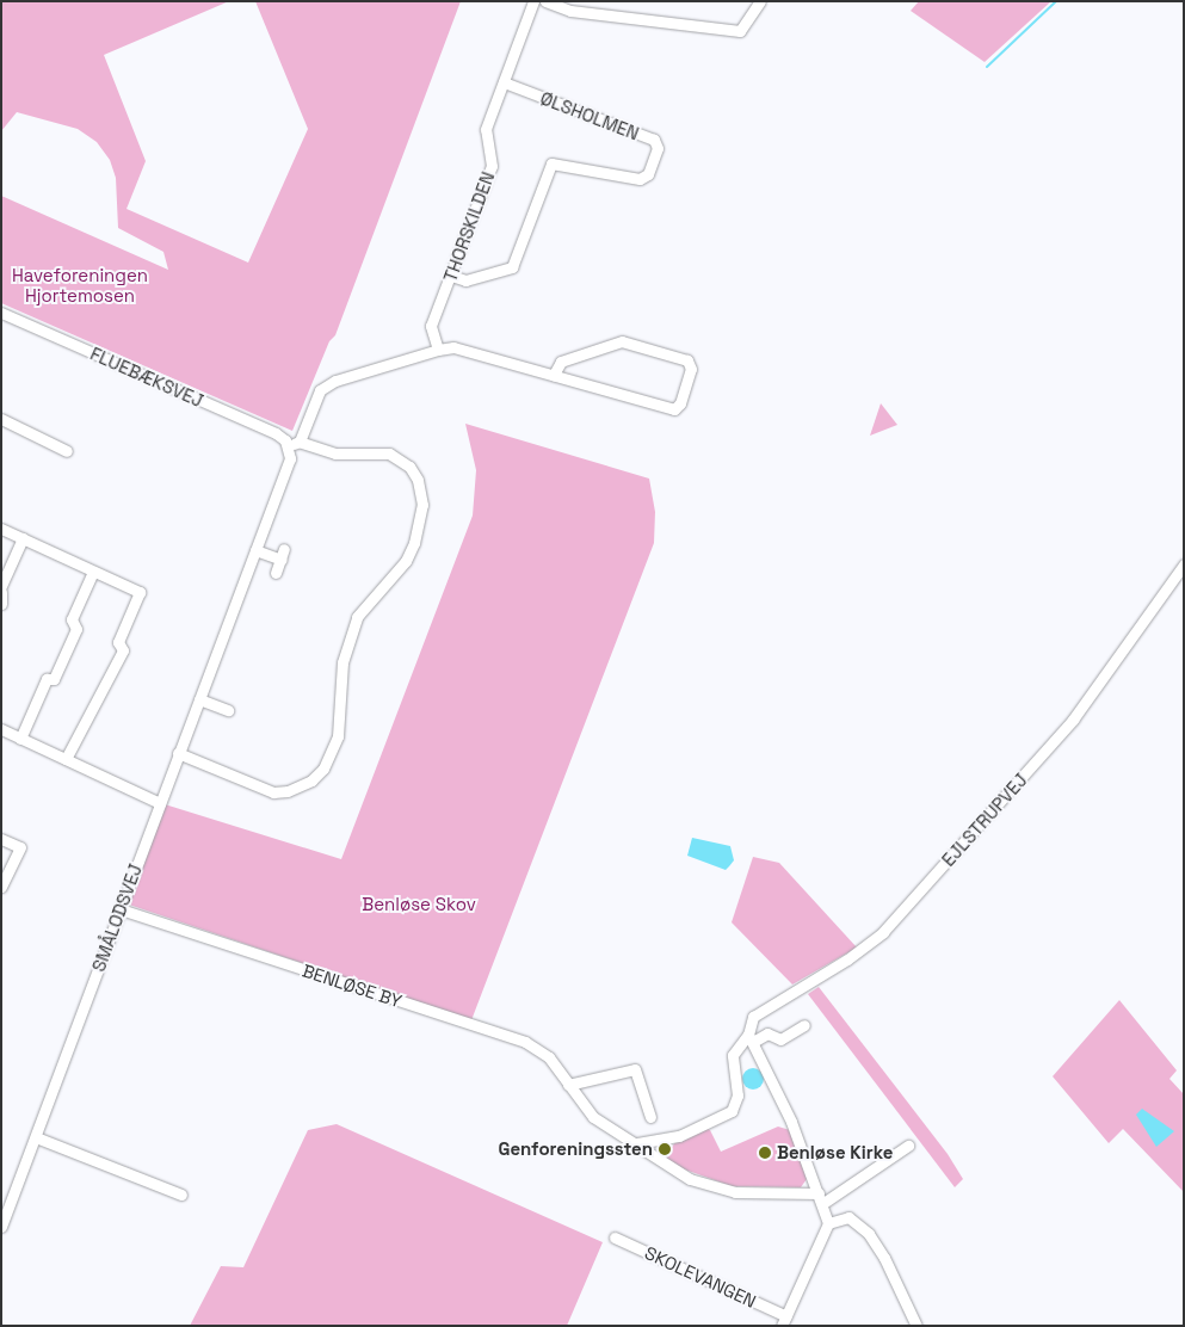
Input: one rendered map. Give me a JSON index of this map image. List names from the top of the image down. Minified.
{"streets":{"street":["ØLSHOLMEN","THORSKILDEN","FLUEBÆKSVEJ","EJLSTRUPVEJ","SMÅLODSVEJ","BENLØSE BY","SKOLEVANGEN"]},"crossings":[["ØLSHOLMEN","THORSKILDEN"],["FLUEBÆKSVEJ","SMÅLODSVEJ"],["SMÅLODSVEJ","BENLØSE BY"]],"parks":["Haveforeningen Hjortemosen","Benløse Skov"],"places":["Genforeningssten","Benløse Kirke"]}
